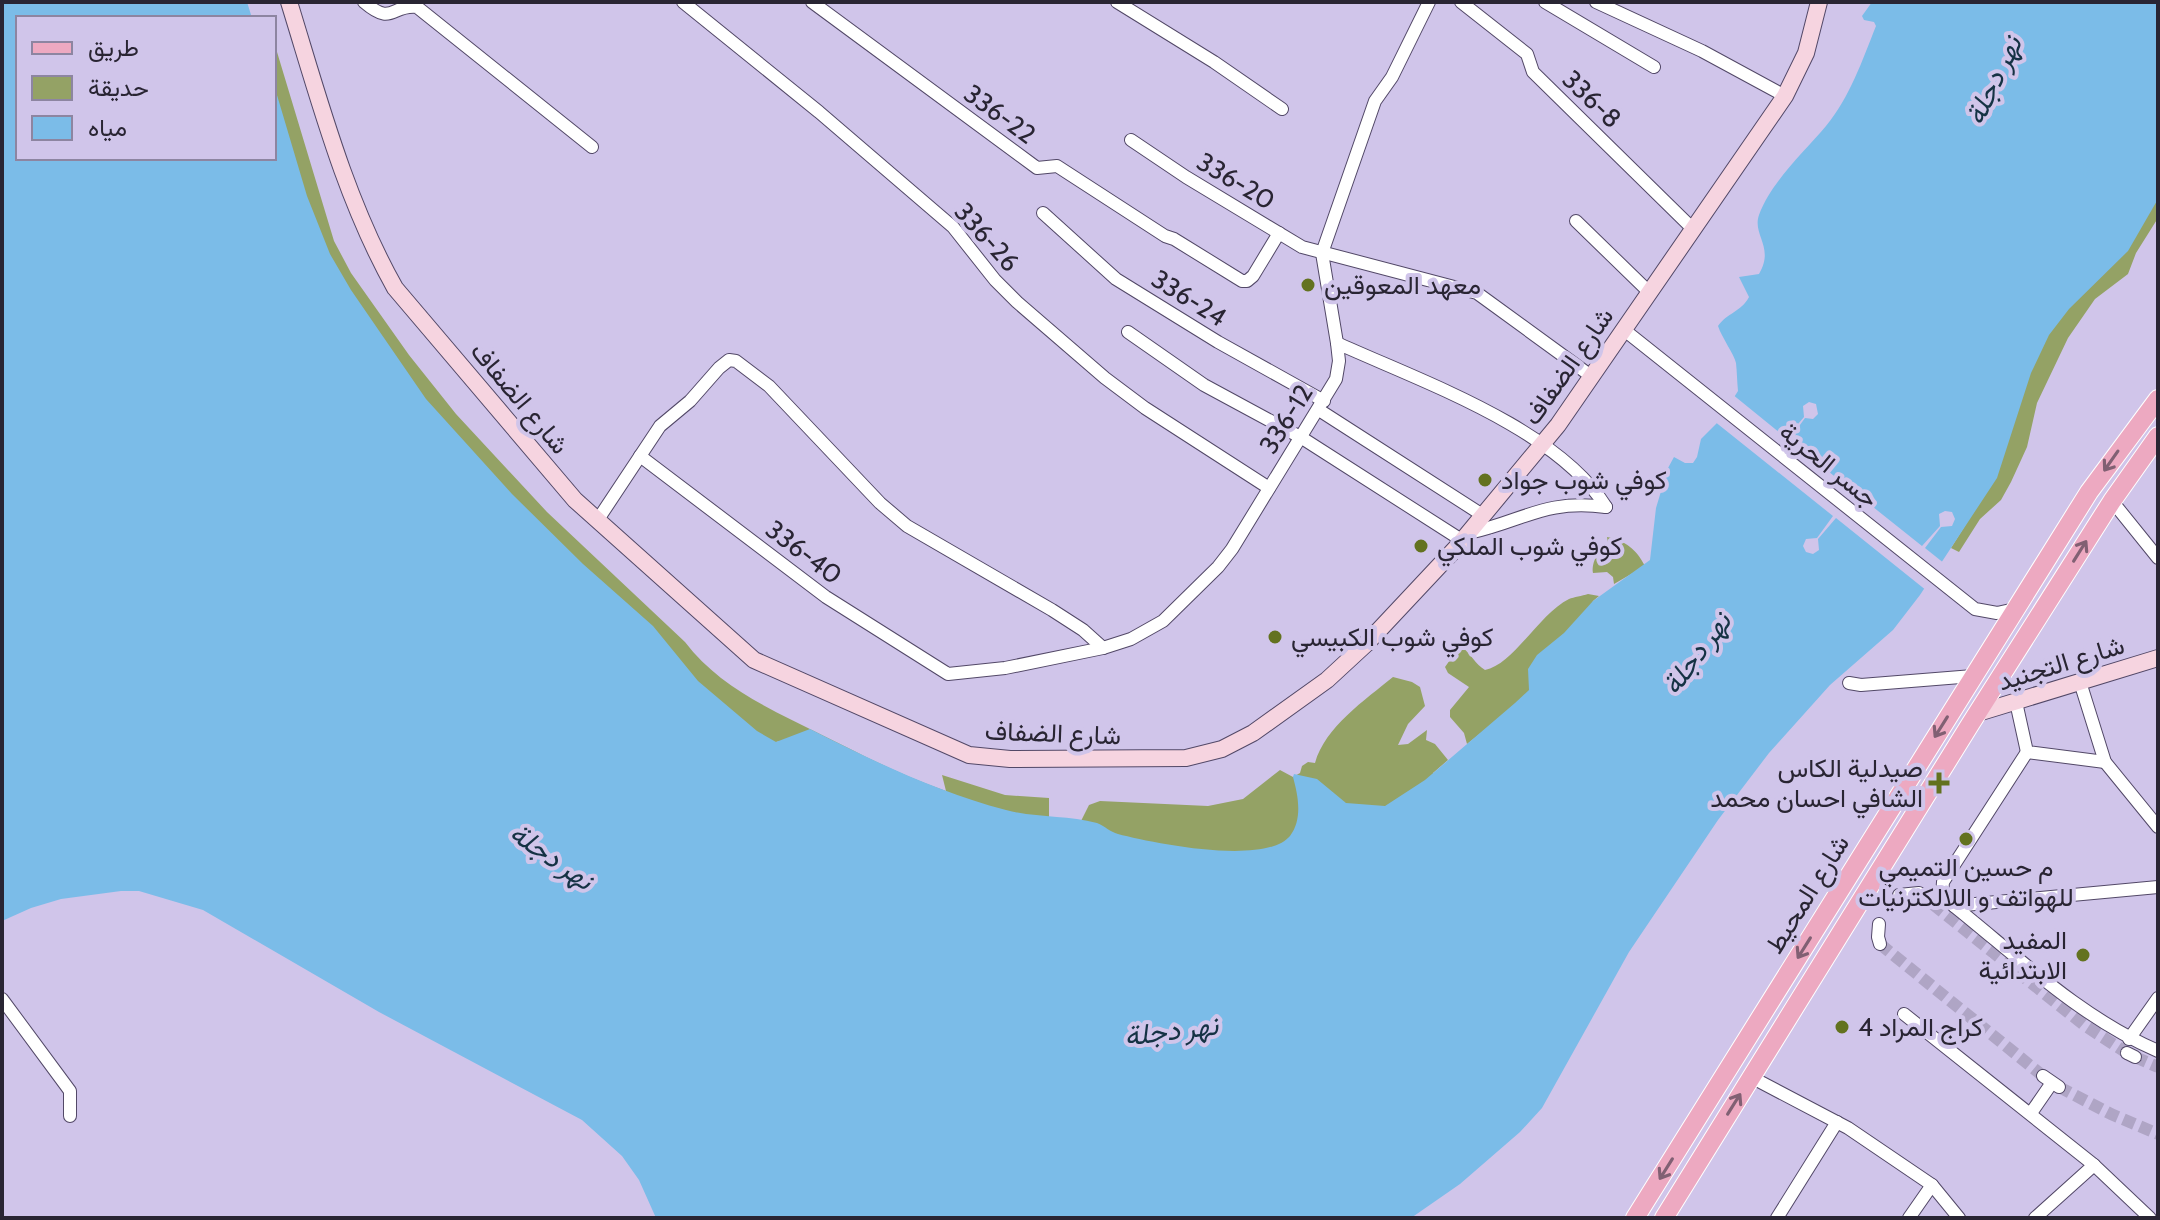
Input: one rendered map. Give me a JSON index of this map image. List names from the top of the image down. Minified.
{"streets":{"main road":["شارع المحيط"],"street":["336-8","336-22","336-20","336-26","336-24","شارع الضفاف","336-12","جسر الحرية","336-40","شارع التجنيد"]},"crossings":[["336-8","شارع الضفاف"],["336-22","336-20"],["336-20","شارع الضفاف"],["336-20","336-12"],["336-26","336-12"],["336-24","شارع الضفاف"],["336-24","336-12"],["شارع الضفاف","جسر الحرية"],["336-12","336-40"],["جسر الحرية","شارع المحيط"],["شارع التجنيد","شارع المحيط"]],"water":["نهر دجلة"],"places":{"other":["معهد المعوقين","كوفي شوب جواد","كوفي شوب الملكي","كوفي شوب الكبيسي","م حسين التميمي للهواتف و اللالكترنيات","المفيد الابتدائية","كراج المراد 4"],"health":["صيدلية الكاس الشافي احسان محمد"]},"legend":["طريق","حديقة","مياه"]}
